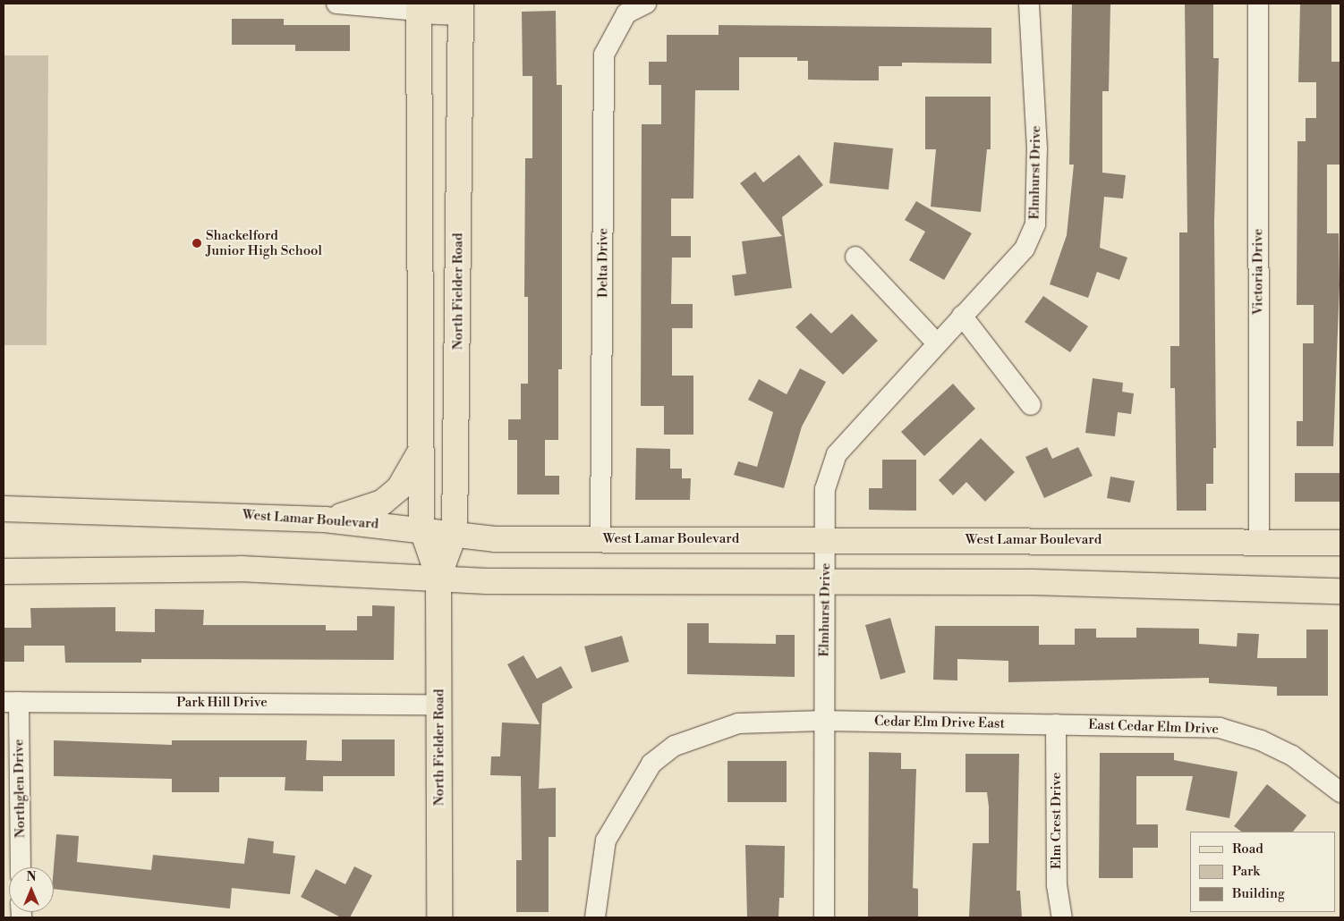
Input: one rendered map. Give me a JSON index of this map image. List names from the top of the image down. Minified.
{"streets":{"main road":["North Fielder Road","West Lamar Boulevard"],"street":["Elmhurst Drive","Delta Drive","Victoria Drive","Park Hill Drive","Cedar Elm Drive East","East Cedar Elm Drive","Northglen Drive","Elm Crest Drive"]},"crossings":[["Elmhurst Drive","West Lamar Boulevard"],["Elmhurst Drive","Cedar Elm Drive East"],["Delta Drive","West Lamar Boulevard"],["Victoria Drive","West Lamar Boulevard"],["North Fielder Road","West Lamar Boulevard"],["North Fielder Road","Park Hill Drive"],["Park Hill Drive","Northglen Drive"],["Cedar Elm Drive East","East Cedar Elm Drive"],["Cedar Elm Drive East","Elm Crest Drive"],["East Cedar Elm Drive","Elm Crest Drive"]],"places":["Shackelford Junior High School"],"legend":["Road","Park","Building"],"north":"top"}
